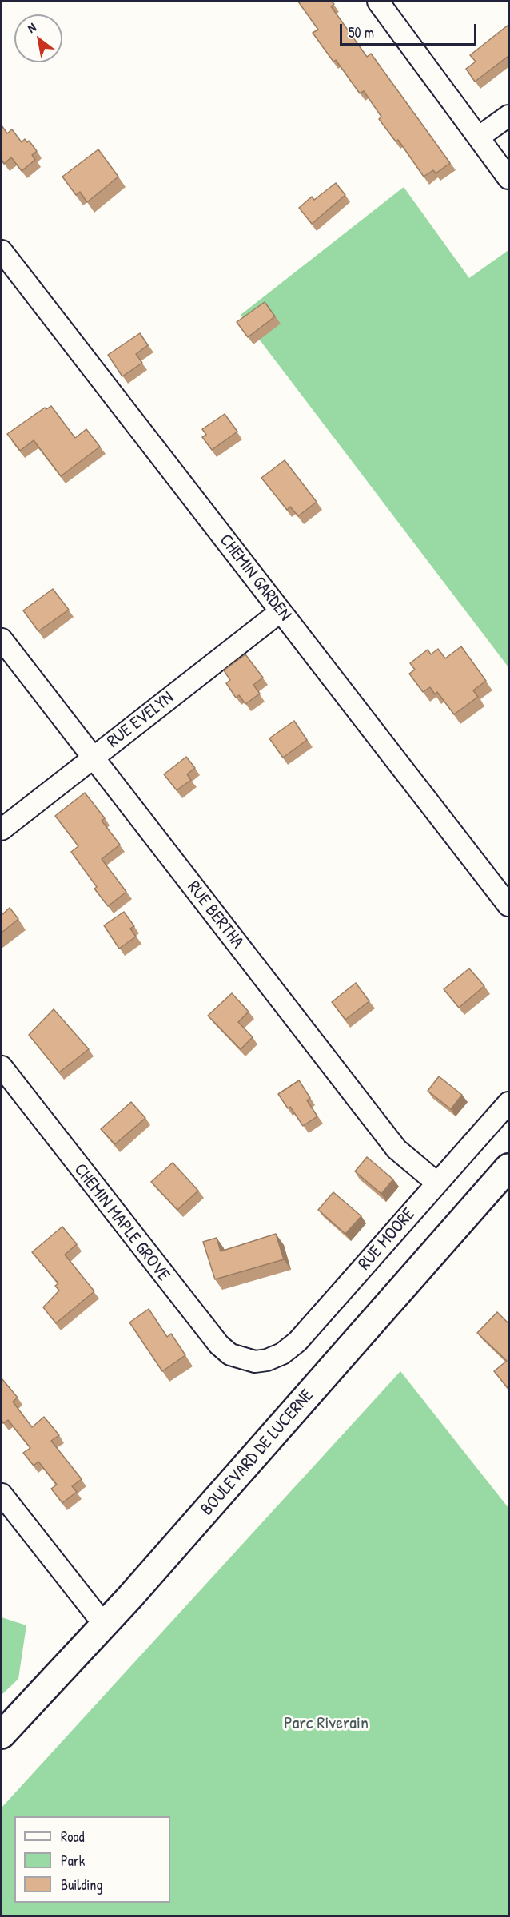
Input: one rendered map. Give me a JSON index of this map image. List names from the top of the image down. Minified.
{"streets":{"main road":["BOULEVARD DE LUCERNE"],"street":["CHEMIN GARDEN","RUE EVELYN","RUE BERTHA","CHEMIN MAPLE GROVE","RUE MOORE"]},"crossings":[["CHEMIN GARDEN","RUE EVELYN"],["RUE EVELYN","RUE BERTHA"],["RUE BERTHA","RUE MOORE"],["CHEMIN MAPLE GROVE","RUE MOORE"]],"parks":["Parc Riverain"],"legend":["Road","Park","Building"],"scale_bar":"50 m","north":"top left"}
